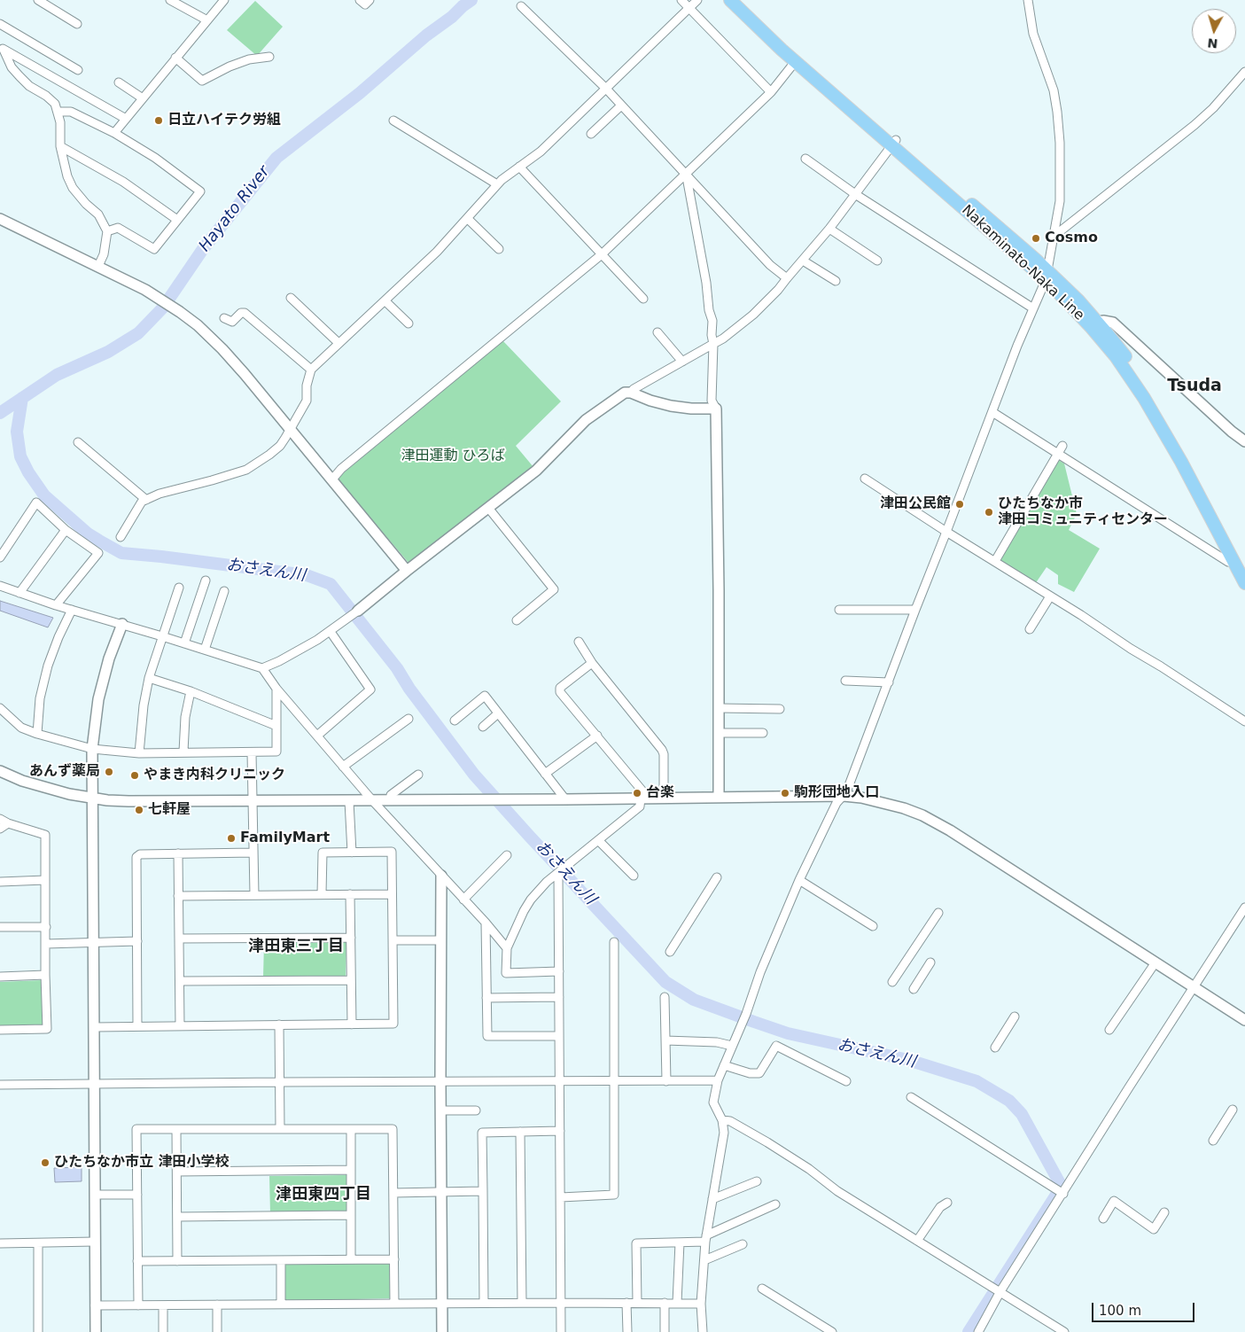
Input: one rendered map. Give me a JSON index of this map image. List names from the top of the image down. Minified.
{"streets":{"main road":["Nakaminato-Naka Line"]},"districts":["Tsuda","津田東三丁目","津田東四丁目"],"water":["Hayato River","おさえん川"],"parks":["津田運動 ひろば"],"places":["日立ハイテク労組","Cosmo","津田公民館","ひたちなか市 津田コミュニティセンター","あんず薬局","やまき内科クリニック","台楽","駒形団地入口","七軒屋","FamilyMart","ひたちなか市立 津田小学校"],"scale_bar":"100 m","north":"bottom"}
